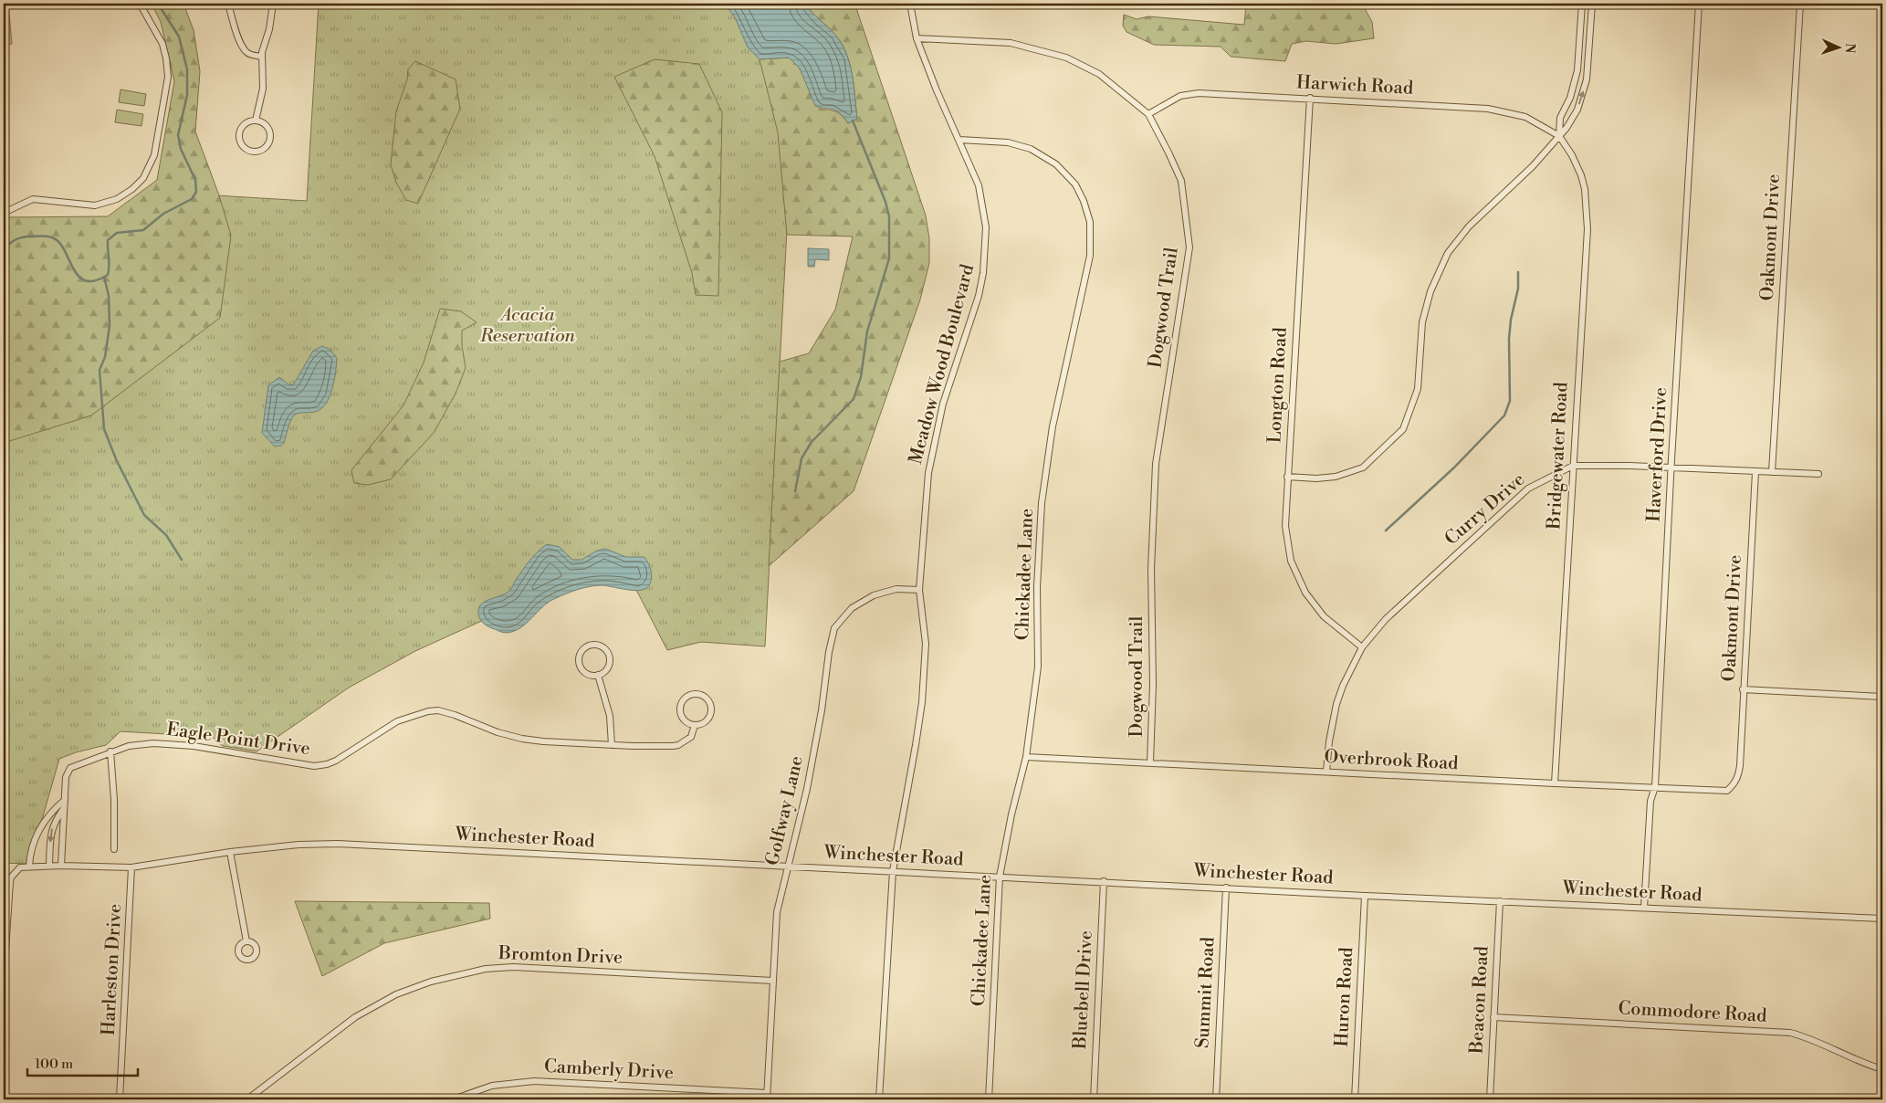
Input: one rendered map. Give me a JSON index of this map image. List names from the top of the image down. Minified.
{"streets":{"street":["Harwich Road","Oakmont Drive","Dogwood Trail","Meadow Wood Boulevard","Longton Road","Haverford Drive","Bridgewater Road","Curry Drive","Chickadee Lane","Eagle Point Drive","Overbrook Road","Golfway Lane","Winchester Road","Bromton Drive","Harleston Drive","Bluebell Drive","Summit Road","Huron Road","Beacon Road","Commodore Road","Camberly Drive"]},"crossings":[["Harwich Road","Dogwood Trail"],["Harwich Road","Longton Road"],["Harwich Road","Bridgewater Road"],["Oakmont Drive","Curry Drive"],["Oakmont Drive","Overbrook Road"],["Dogwood Trail","Meadow Wood Boulevard"],["Dogwood Trail","Overbrook Road"],["Meadow Wood Boulevard","Chickadee Lane"],["Meadow Wood Boulevard","Golfway Lane"],["Meadow Wood Boulevard","Winchester Road"],["Longton Road","Curry Drive"],["Haverford Drive","Curry Drive"],["Haverford Drive","Overbrook Road"],["Haverford Drive","Winchester Road"],["Bridgewater Road","Curry Drive"],["Bridgewater Road","Overbrook Road"],["Curry Drive","Overbrook Road"],["Chickadee Lane","Overbrook Road"],["Chickadee Lane","Winchester Road"],["Eagle Point Drive","Winchester Road"],["Golfway Lane","Winchester Road"],["Golfway Lane","Bromton Drive"],["Golfway Lane","Camberly Drive"],["Winchester Road","Harleston Drive"],["Winchester Road","Bluebell Drive"],["Winchester Road","Summit Road"],["Winchester Road","Huron Road"],["Winchester Road","Beacon Road"],["Beacon Road","Commodore Road"]],"parks":["Acacia Reservation"],"scale_bar":"100 m","north":"right"}
